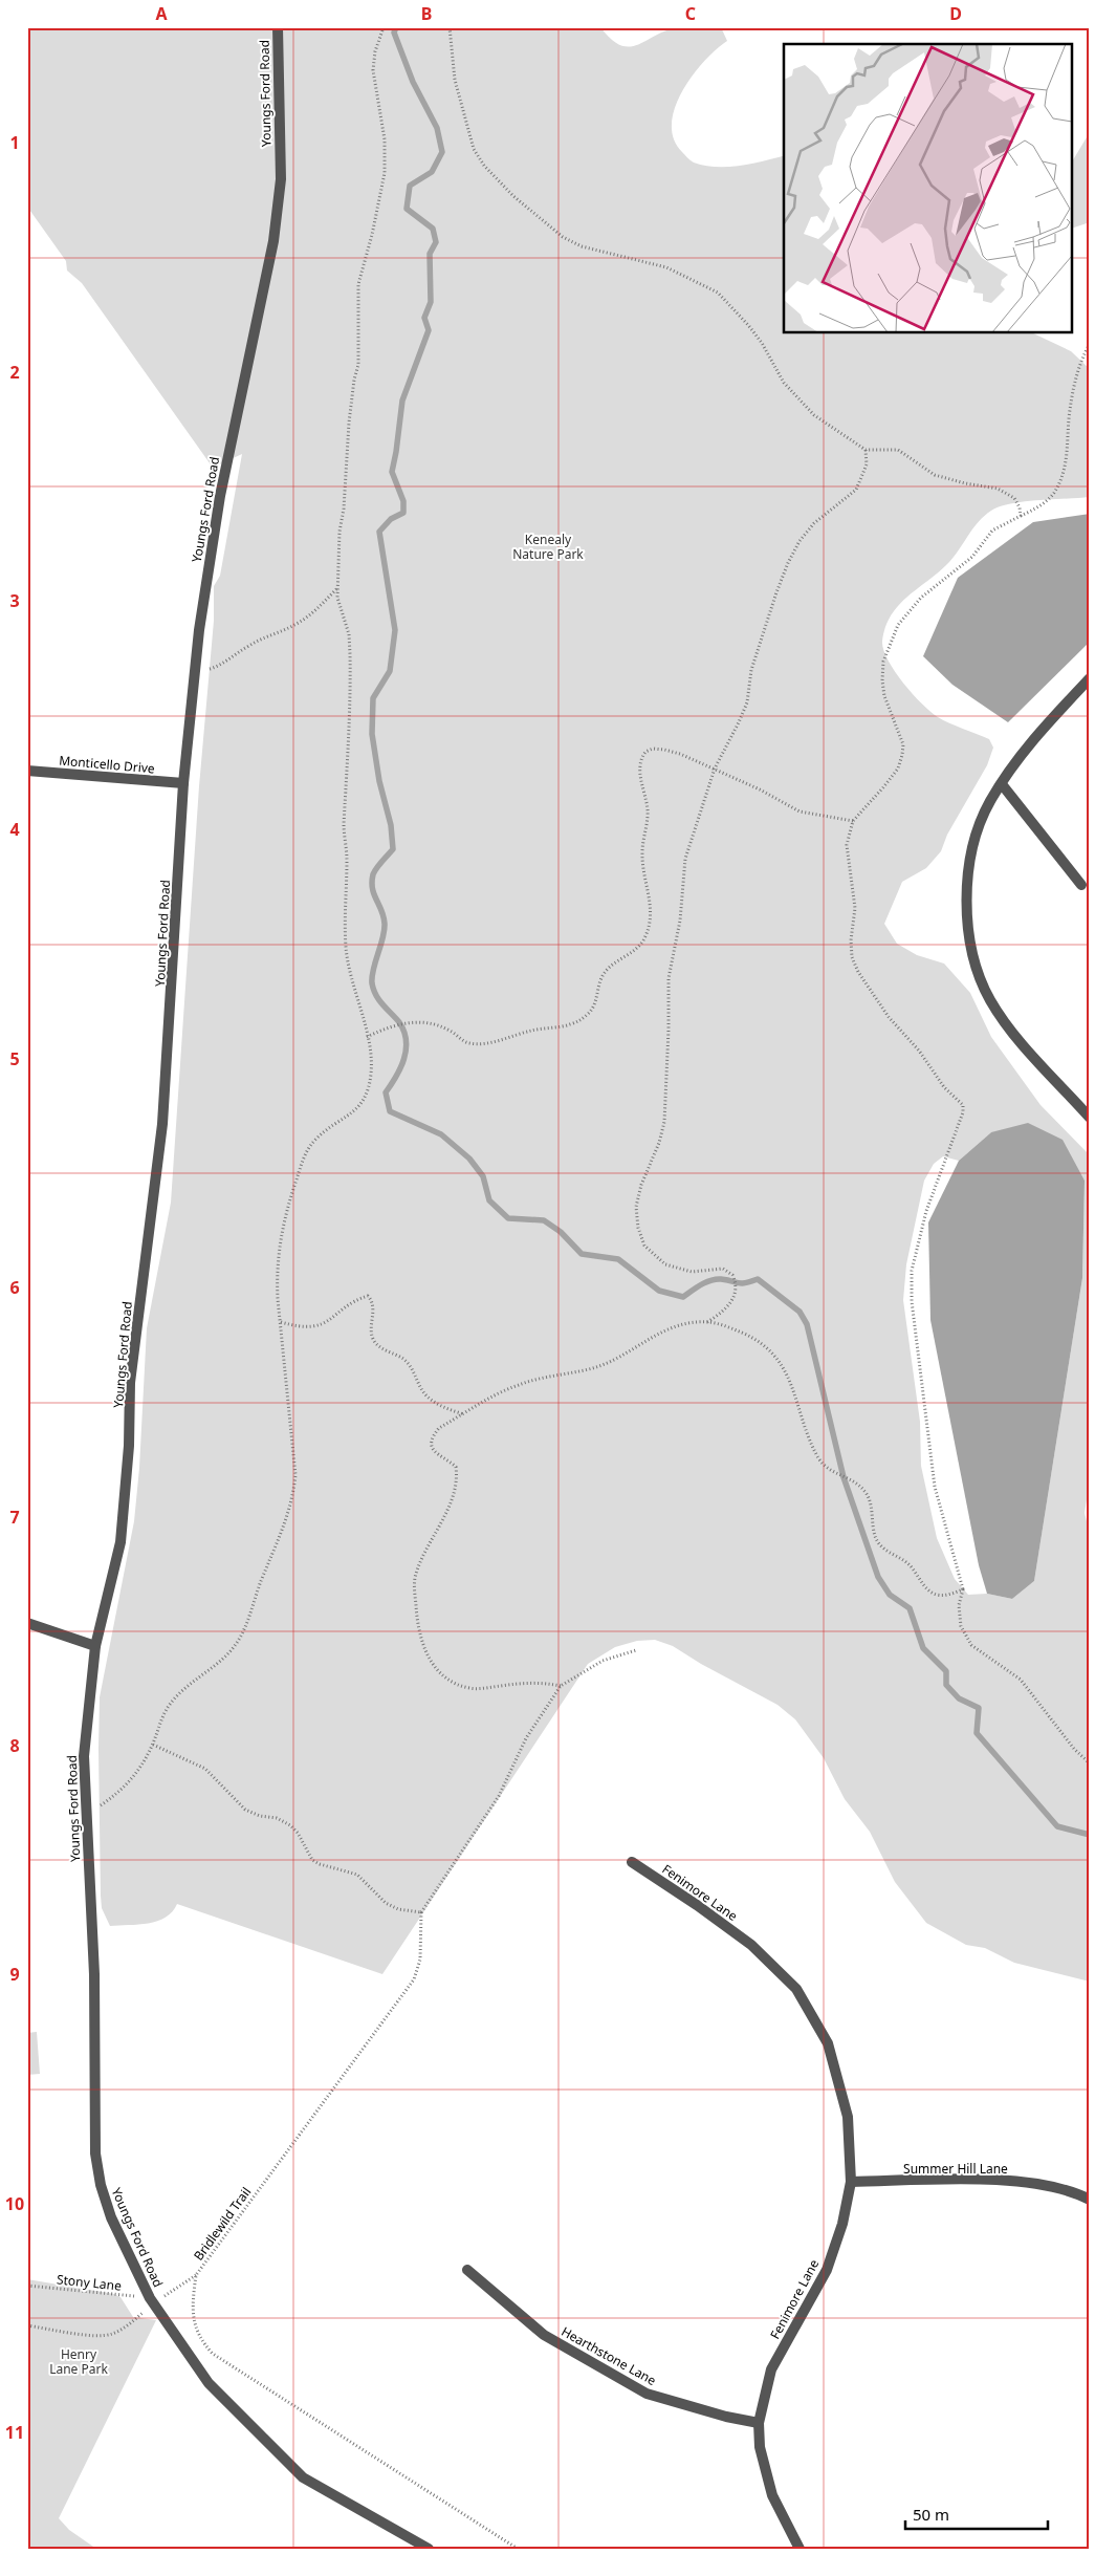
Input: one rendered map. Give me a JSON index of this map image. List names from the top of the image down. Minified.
{"streets":{"street":["Youngs Ford Road","Monticello Drive","Fenimore Lane","Summer Hill Lane","Hearthstone Lane"],"path":["Bridlewild Trail","Stony Lane"]},"crossings":[["Youngs Ford Road","Monticello Drive"],["Youngs Ford Road","Stony Lane"],["Fenimore Lane","Summer Hill Lane"],["Fenimore Lane","Hearthstone Lane"]],"parks":["Kenealy Nature Park","Henry Lane Park"],"scale_bar":"50 m","grid":{"columns":["A","B","C","D"],"rows":["1","2","3","4","5","6","7","8","9","10","11"]}}
